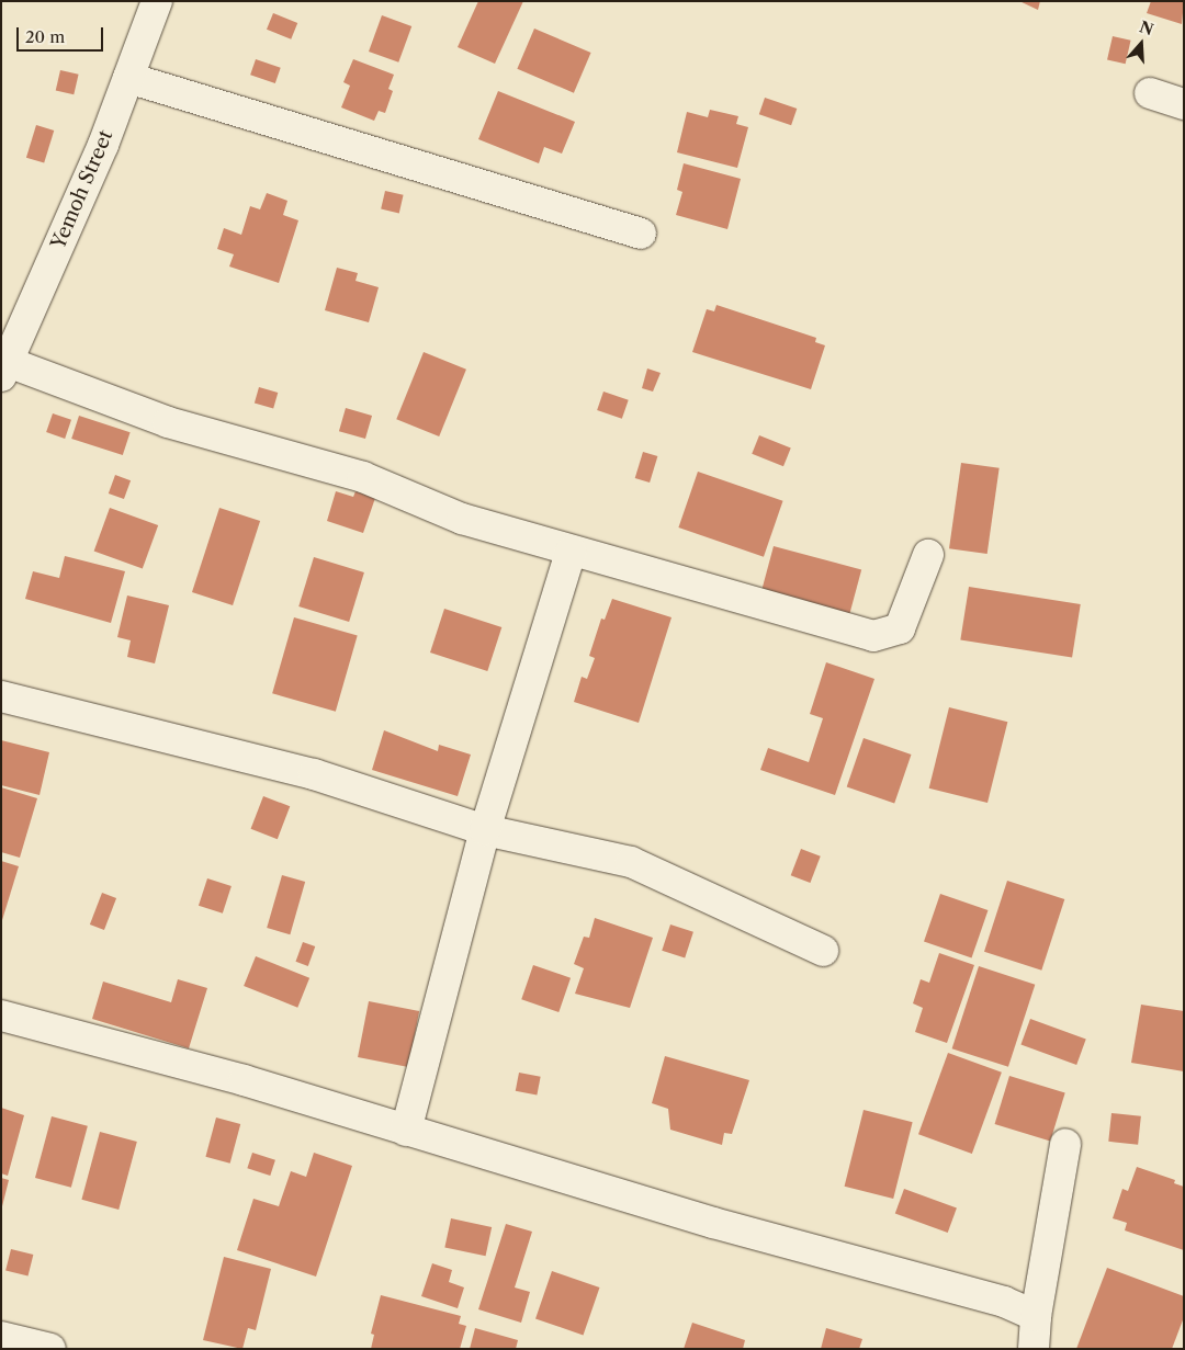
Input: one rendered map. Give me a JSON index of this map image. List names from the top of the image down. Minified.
{"streets":{"street":["Yemoh Street"]},"scale_bar":"20 m","north":"top"}
